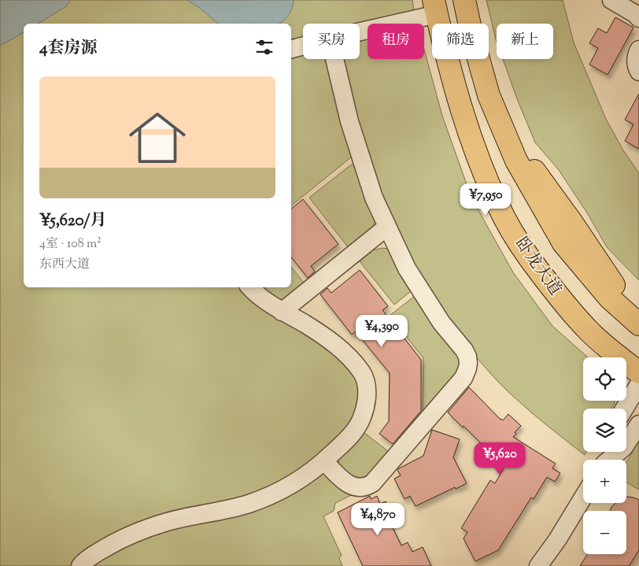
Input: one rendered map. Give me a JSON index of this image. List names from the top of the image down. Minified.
{"streets":{"main road":["卧龙大道"]},"page":{"chip":["买房","租房","筛选","新上"],"heading":"4套房源","list":[{"name":"¥5,620/月","note":"4室 · 108 m² · 东西大道"}],"price":["¥7,950","¥4,390","¥5,620","¥4,870"],"map_buttons":["+","−"]}}
